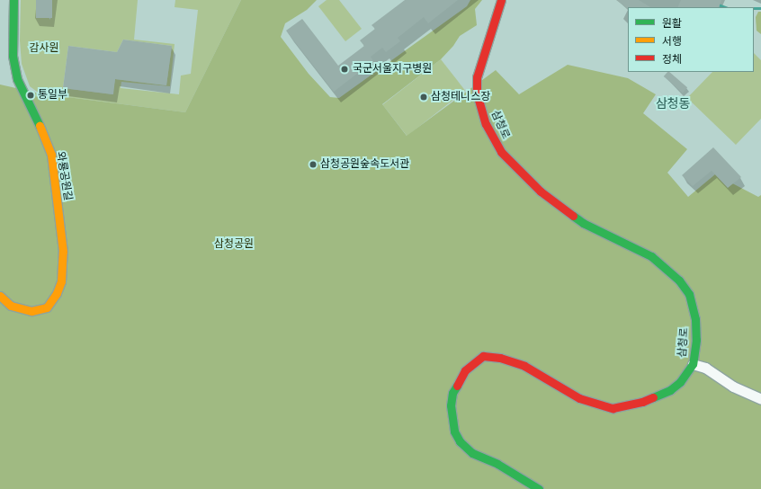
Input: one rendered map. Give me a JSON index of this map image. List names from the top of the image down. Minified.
{"streets":{"street":["삼청로","와룡공원길"]},"districts":["삼청동"],"parks":["감사원","삼청공원"],"places":["국군서울지구병원","통일부","삼청테니스장","삼청공원숲속도서관"],"legend":["원활","서행","정체"]}
